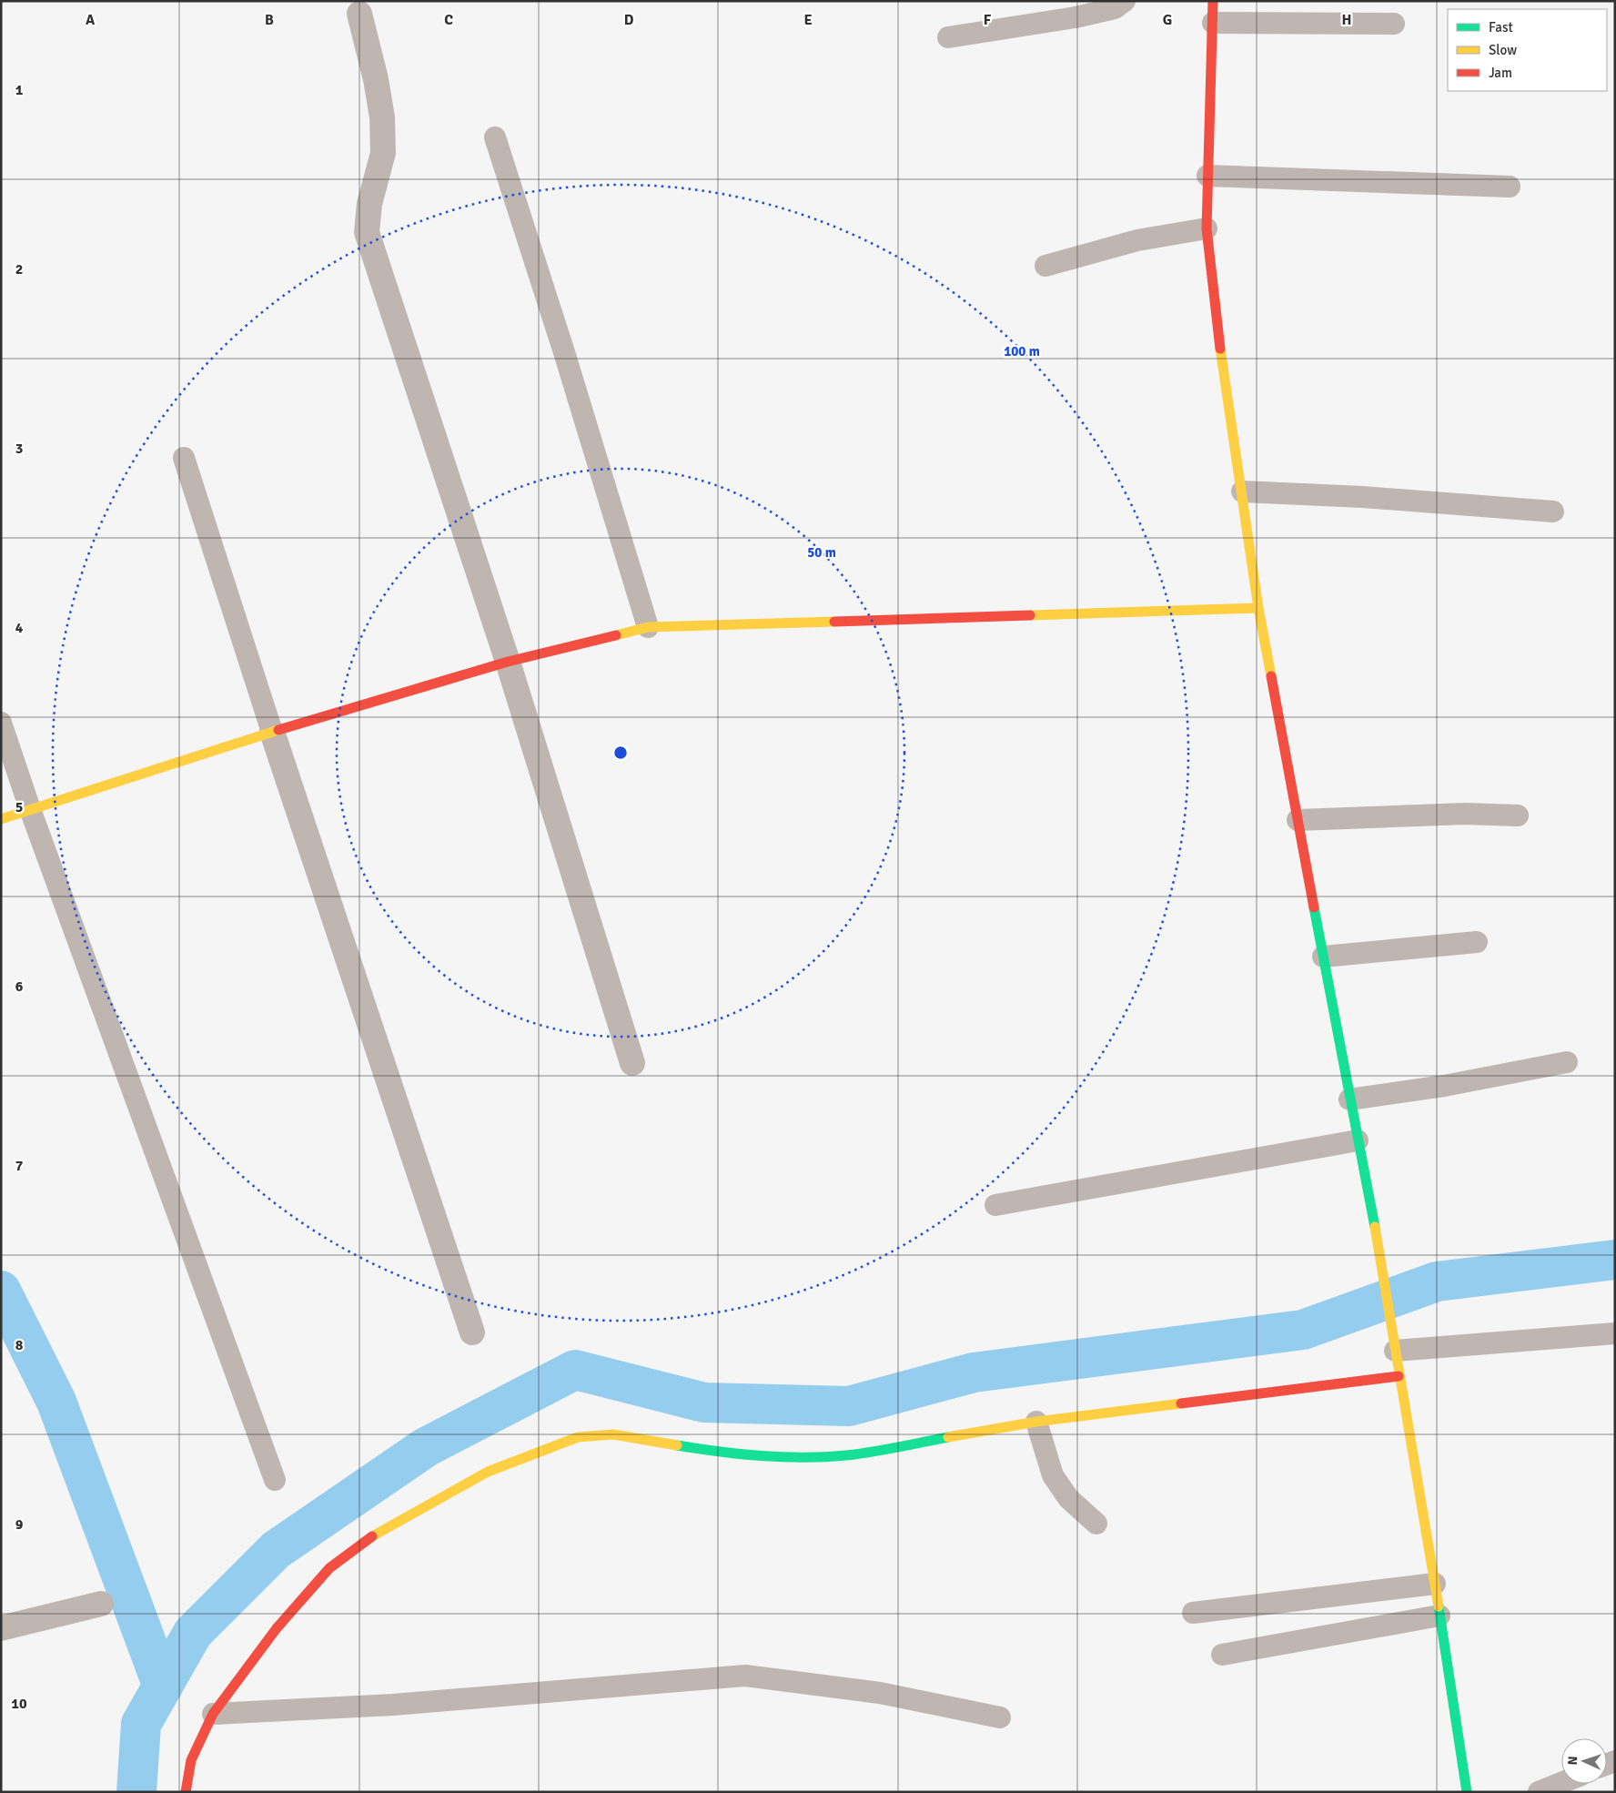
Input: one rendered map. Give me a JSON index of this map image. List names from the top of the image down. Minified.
{"legend":["Fast","Slow","Jam"],"north":"left","grid":{"columns":["A","B","C","D","E","F","G","H"],"rows":["1","2","3","4","5","6","7","8","9","10"]},"rings":["100 m","50 m"]}
